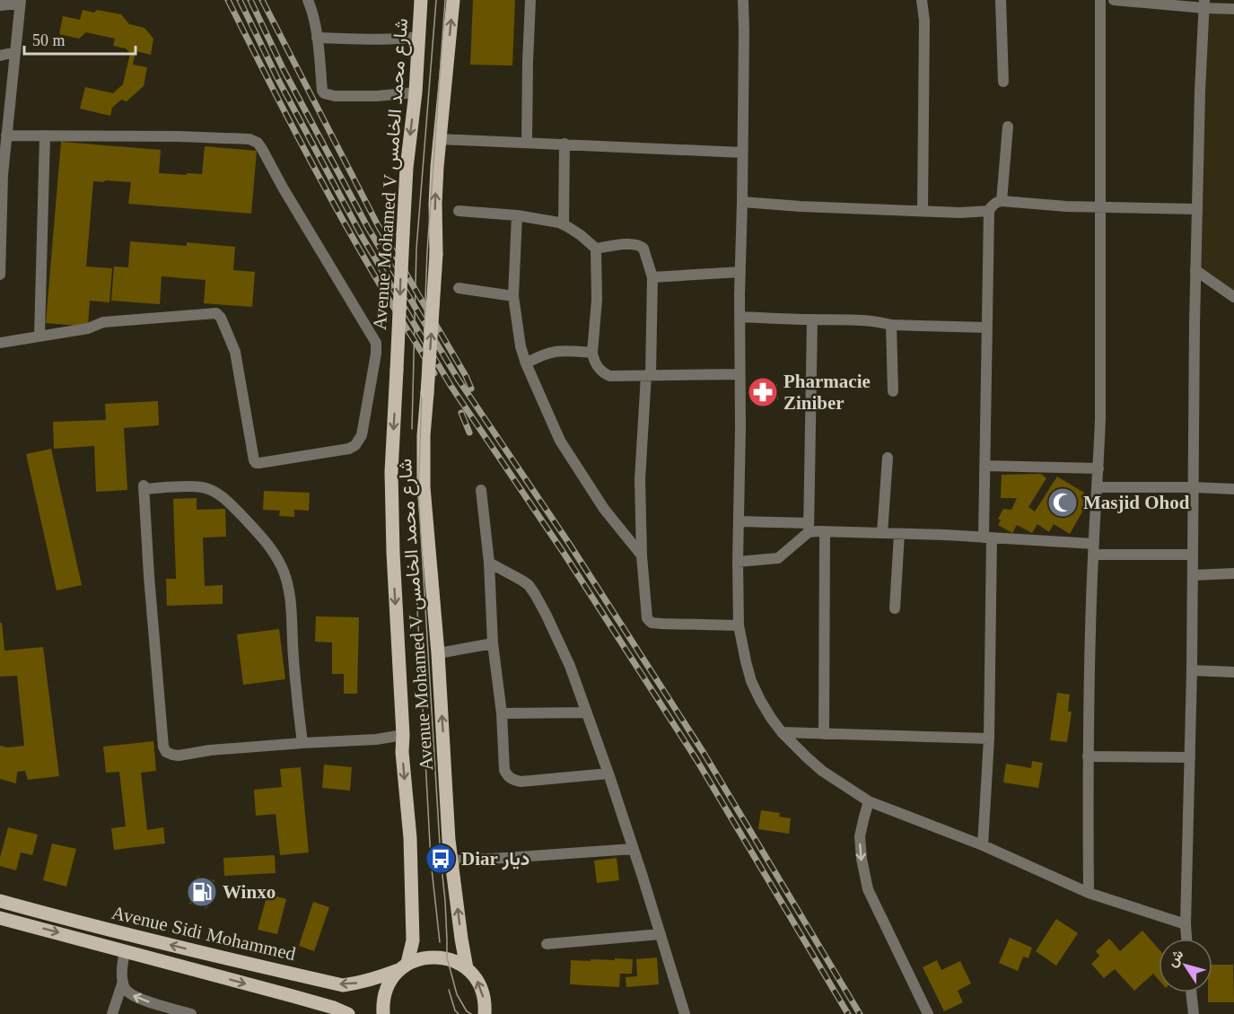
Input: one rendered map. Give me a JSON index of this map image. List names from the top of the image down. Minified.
{"streets":{"main road":["Avenue Mohamed V شارع محمد الخامس","Avenue Sidi Mohammed"]},"crossings":[["Avenue Mohamed V شارع محمد الخامس","Avenue Sidi Mohammed"]],"places":{"pharmacy":["Pharmacie Ziniber"],"mosque":["Masjid Ohod"],"bus stop":["Diar ديار"],"fuel station":["Winxo"]},"scale_bar":"50 m","north":"top left"}
